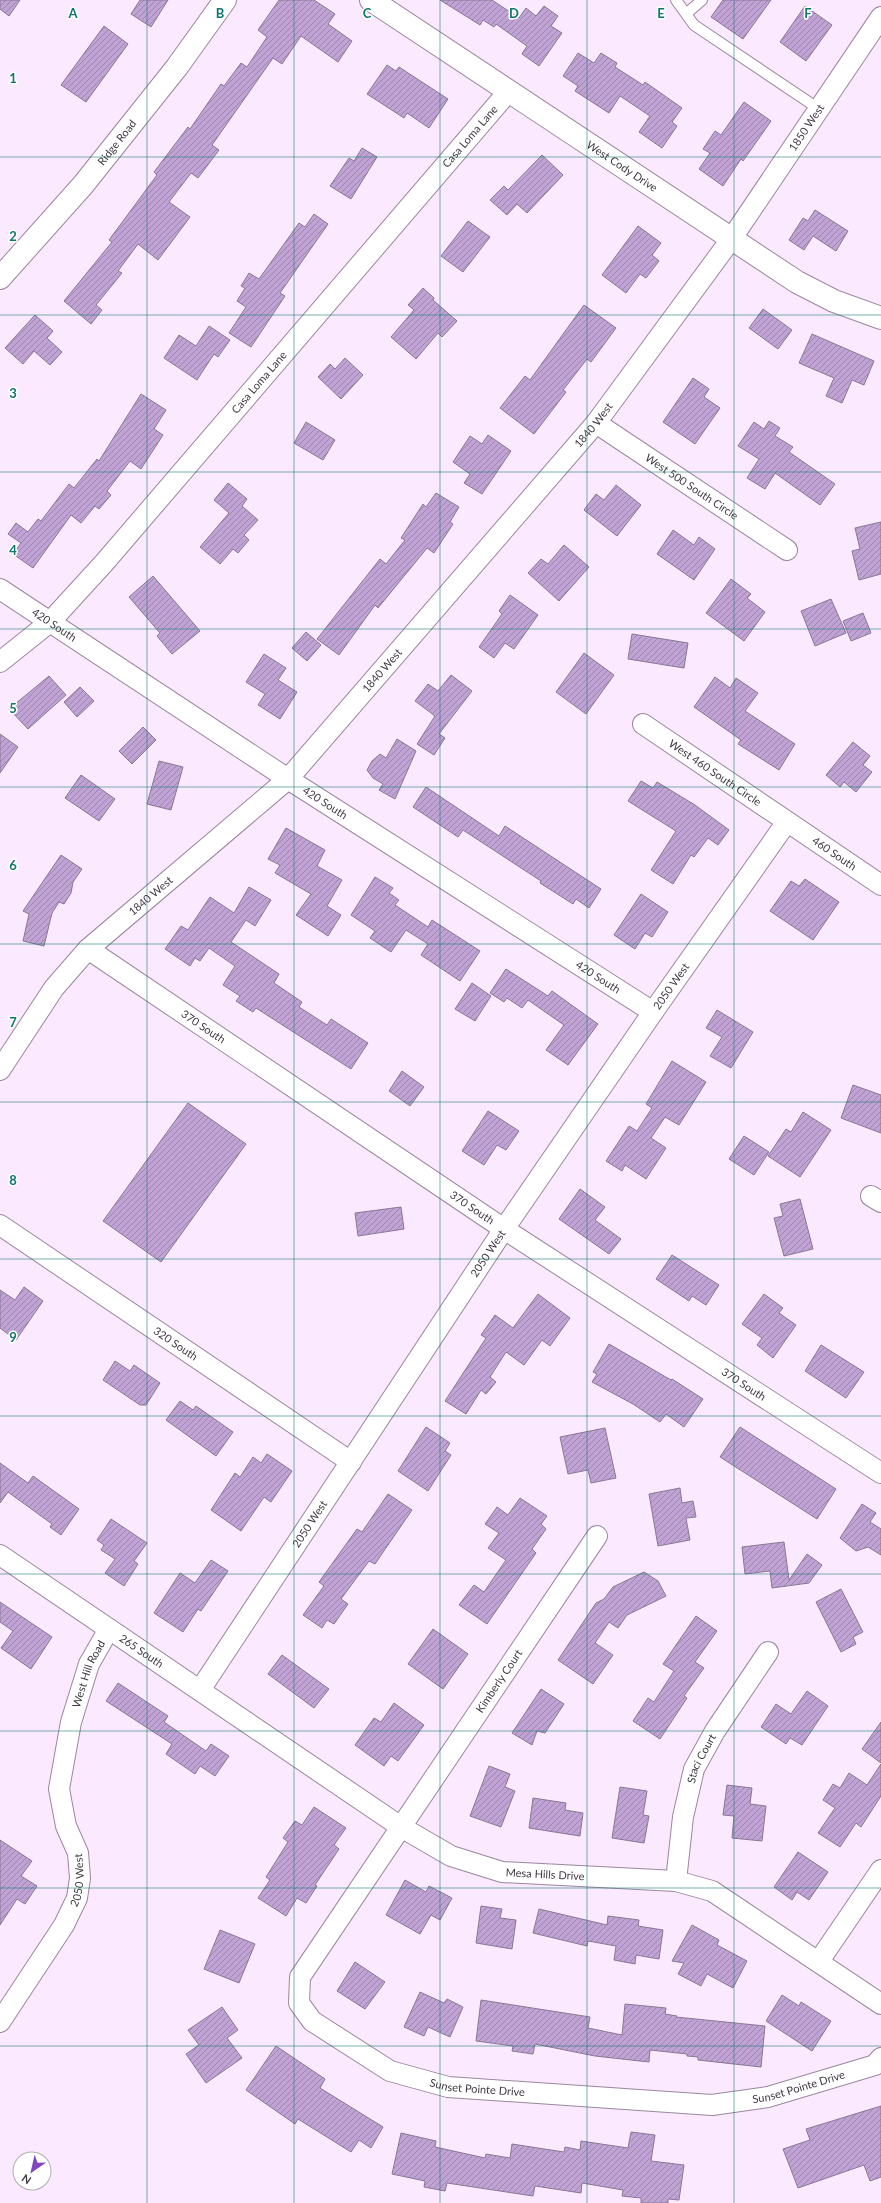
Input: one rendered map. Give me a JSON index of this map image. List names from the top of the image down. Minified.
{"streets":{"street":["1850 West","Casa Loma Lane","Ridge Road","West Cody Drive","1840 West","West 500 South Circle","420 South","West 460 South Circle","460 South","2050 West","370 South","320 South","265 South","West Hill Road","Kimberly Court","Staci Court","Mesa Hills Drive","Sunset Pointe Drive"]},"crossings":[["1850 West","West Cody Drive"],["1850 West","1840 West"],["Casa Loma Lane","West Cody Drive"],["Casa Loma Lane","420 South"],["West Cody Drive","1840 West"],["1840 West","West 500 South Circle"],["1840 West","420 South"],["1840 West","370 South"],["420 South","2050 West"],["West 460 South Circle","460 South"],["West 460 South Circle","2050 West"],["460 South","2050 West"],["2050 West","370 South"],["2050 West","320 South"],["2050 West","265 South"],["2050 West","West Hill Road"],["265 South","West Hill Road"],["265 South","Mesa Hills Drive"],["Kimberly Court","Mesa Hills Drive"],["Kimberly Court","Sunset Pointe Drive"],["Staci Court","Mesa Hills Drive"],["Mesa Hills Drive","Sunset Pointe Drive"]],"north":"bottom left","grid":{"columns":["A","B","C","D","E","F"],"rows":["1","2","3","4","5","6","7","8","9"]}}
